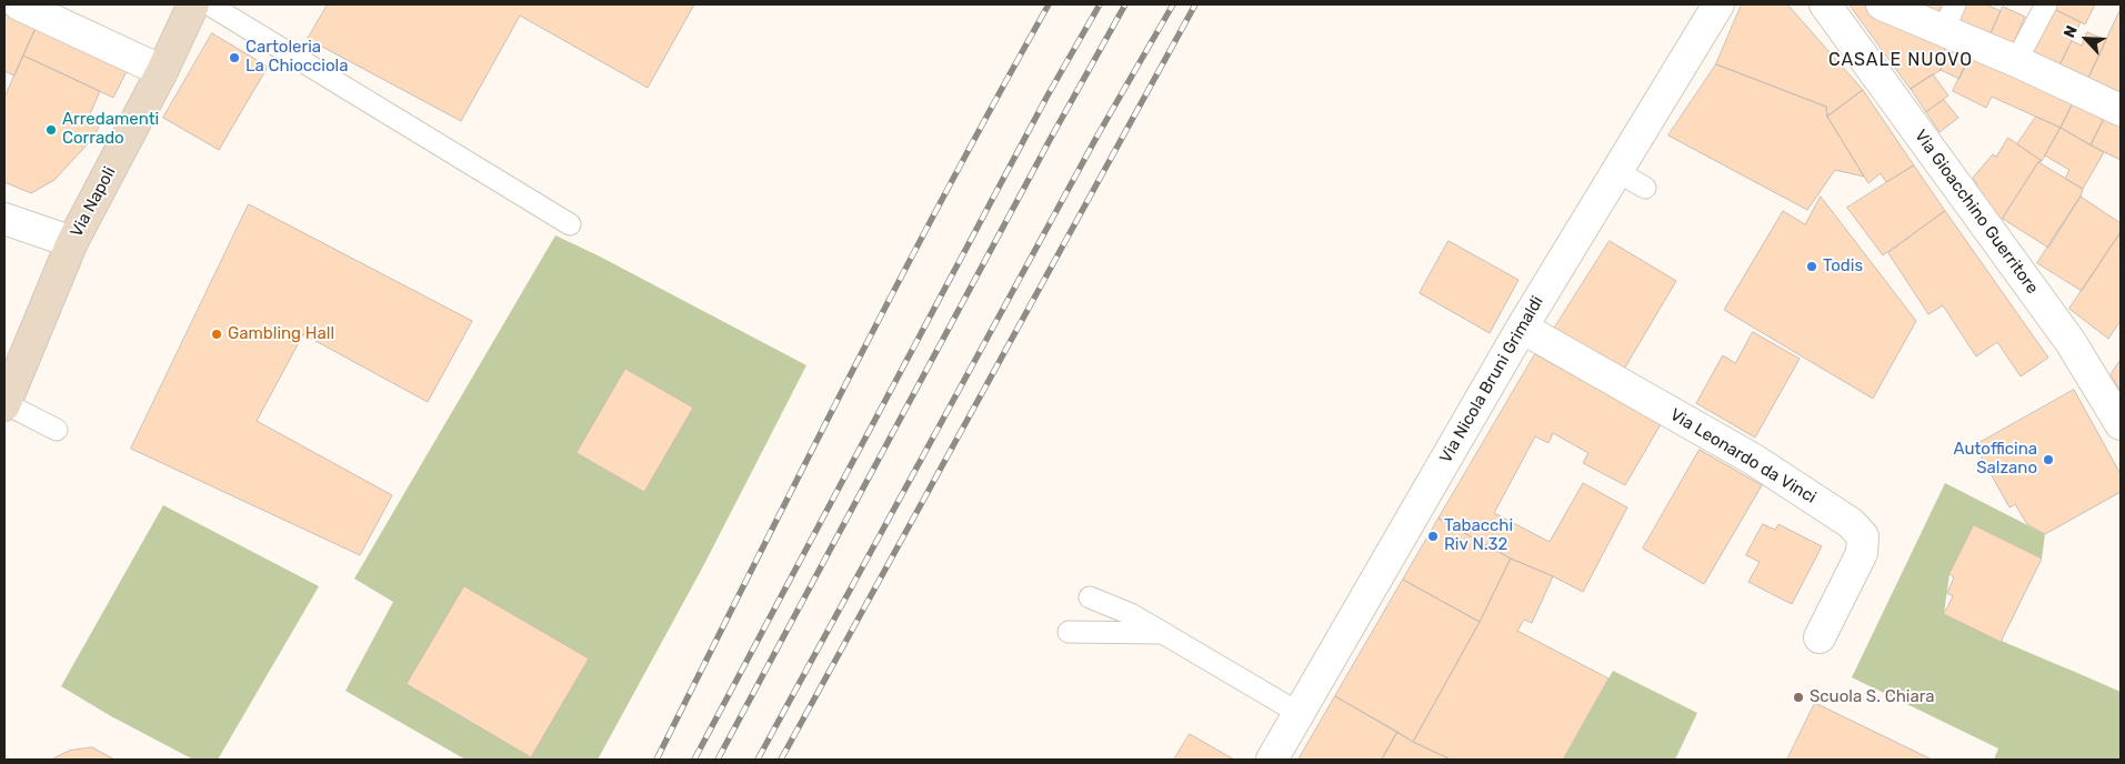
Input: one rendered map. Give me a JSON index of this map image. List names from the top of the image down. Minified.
{"streets":{"main road":["Via Napoli"],"street":["Via Gioacchino Guerritore","Via Nicola Bruni Grimaldi","Via Leonardo da Vinci"]},"crossings":[["Via Nicola Bruni Grimaldi","Via Leonardo da Vinci"]],"districts":["CASALE NUOVO"],"places":["Cartoleria La Chiocciola","Arredamenti Corrado","Todis","Gambling Hall","Autofficina Salzano","Tabacchi Riv N.32","Scuola S. Chiara"],"north":"top left"}
